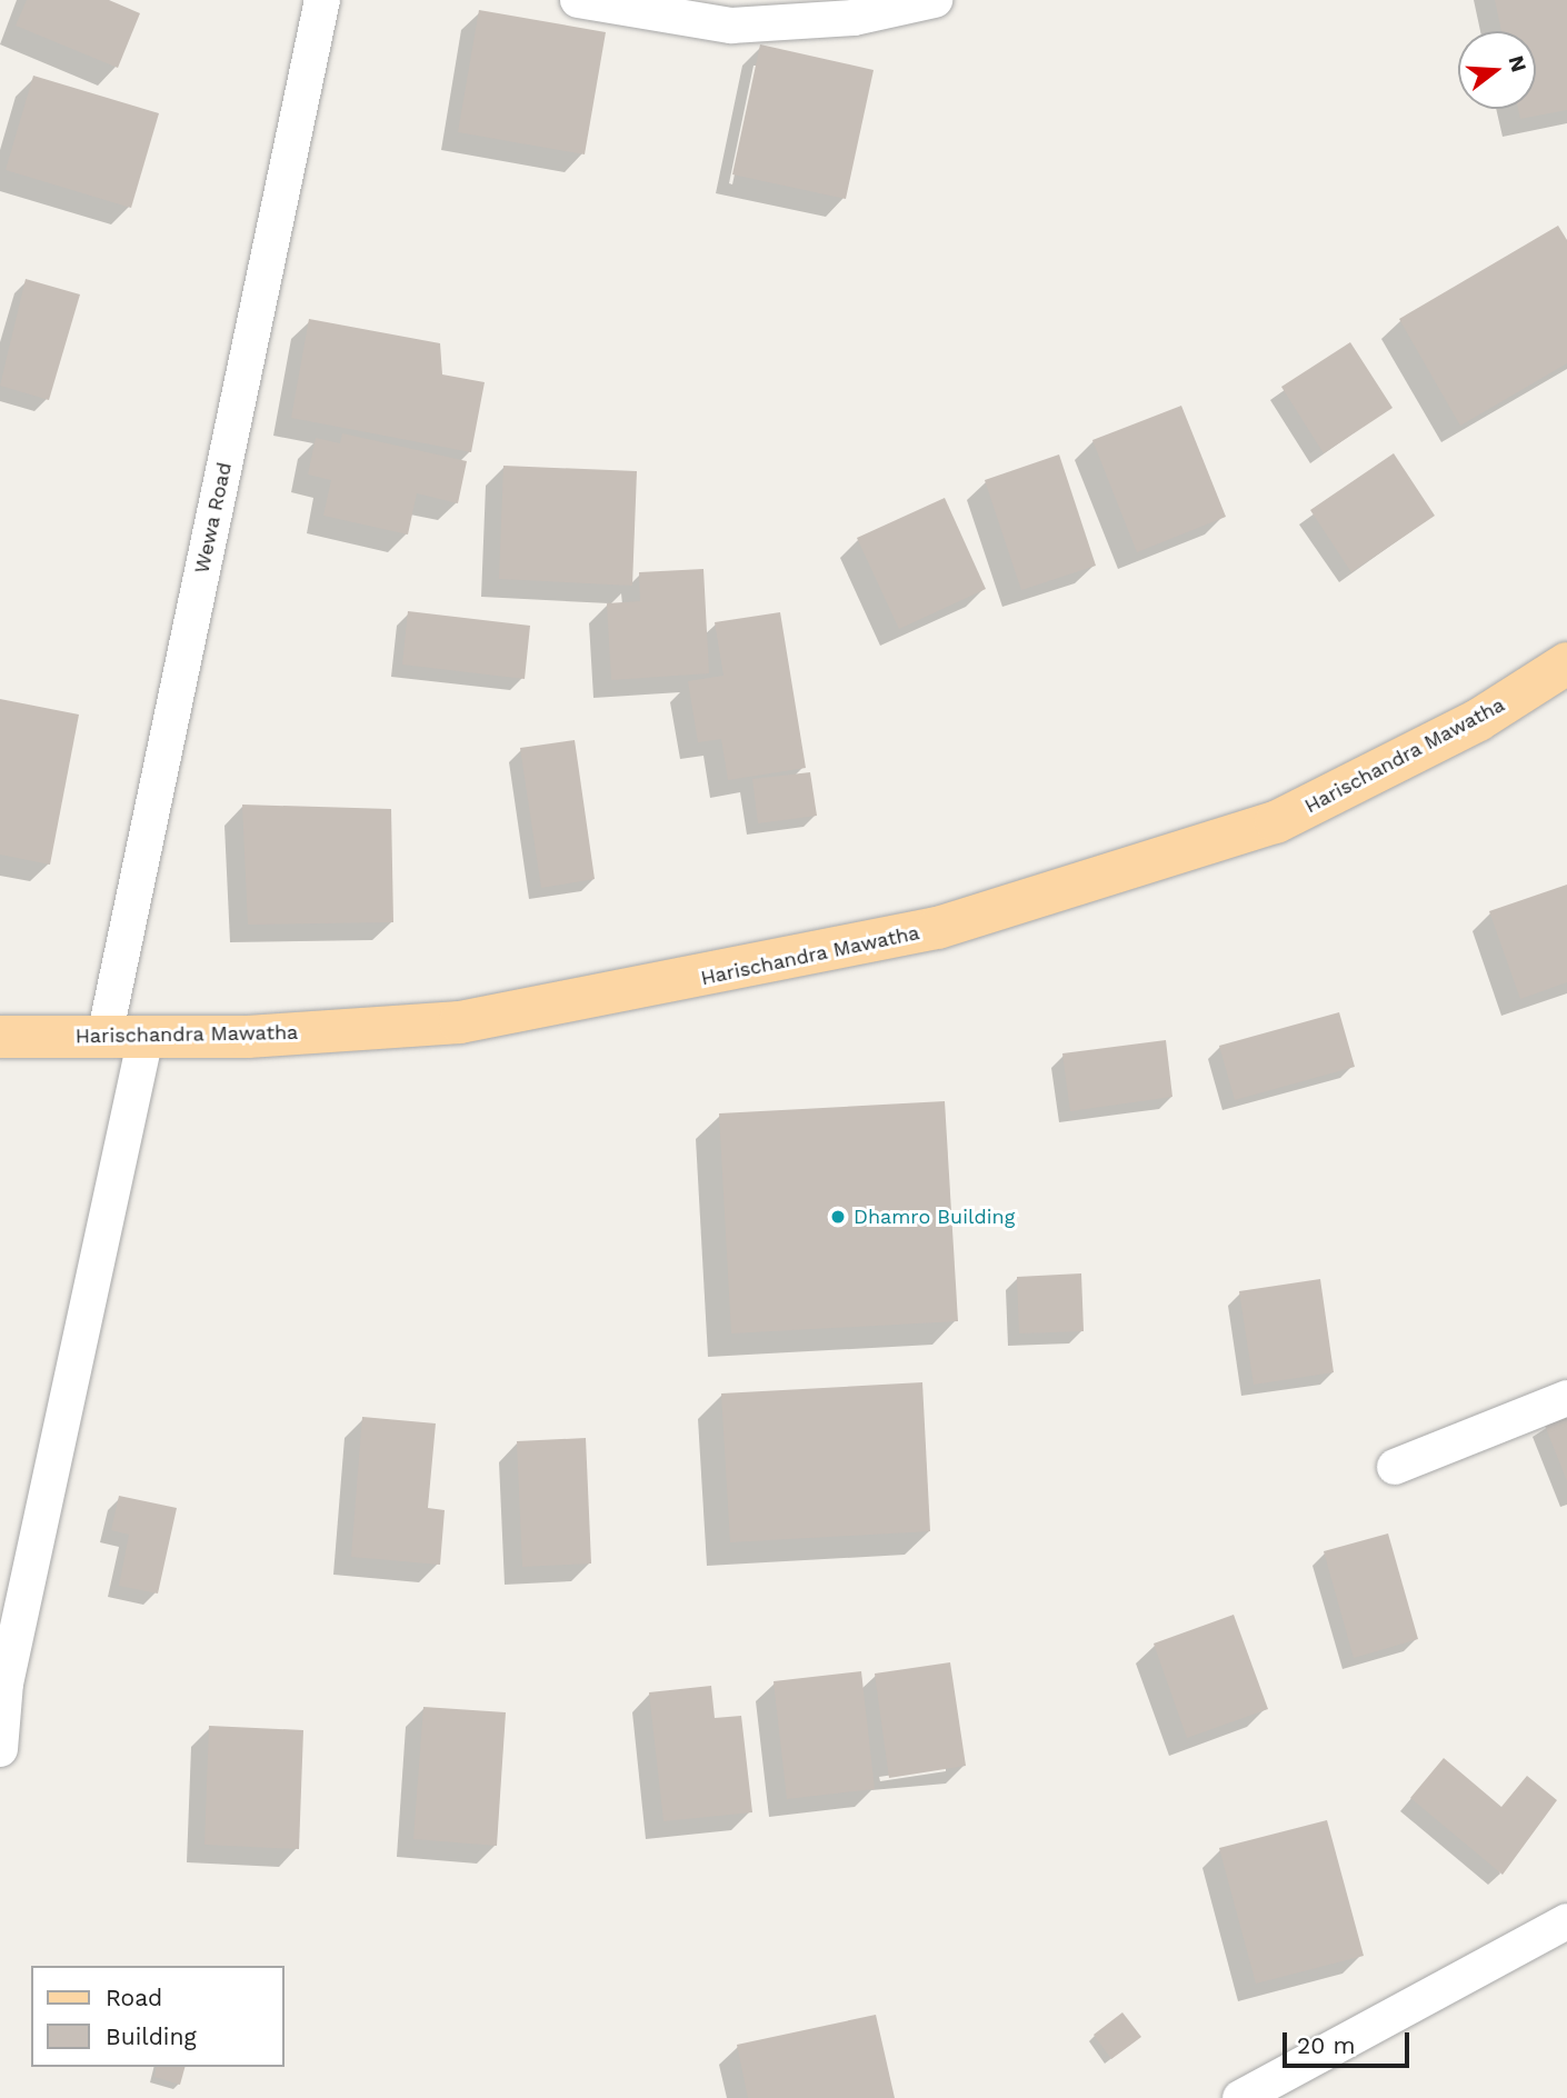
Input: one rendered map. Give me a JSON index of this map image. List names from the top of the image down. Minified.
{"streets":{"main road":["Harischandra Mawatha"],"street":["Wewa Road"]},"crossings":[["Wewa Road","Harischandra Mawatha"]],"places":["Dhamro Building"],"legend":["Road","Building"],"scale_bar":"20 m","north":"right"}
